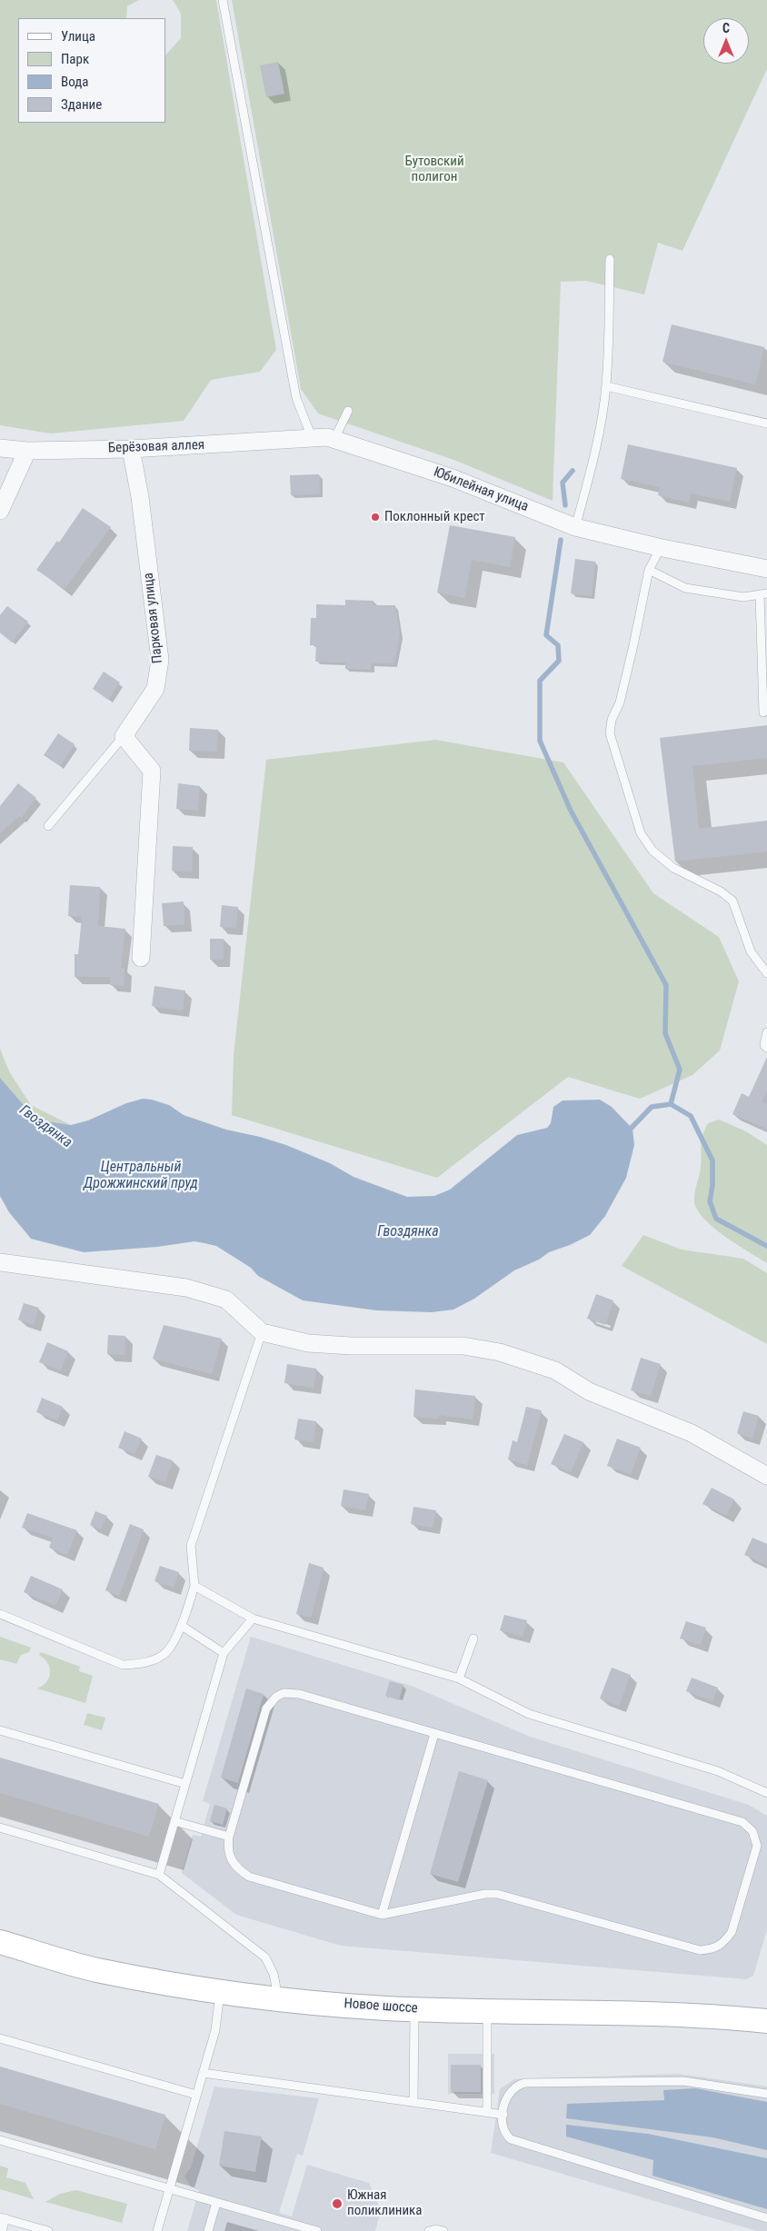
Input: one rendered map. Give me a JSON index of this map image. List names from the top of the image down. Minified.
{"streets":{"street":["Берёзовая аллея","Юбилейная улица","Парковая улица","Новое шоссе"]},"crossings":[["Берёзовая аллея","Юбилейная улица"],["Берёзовая аллея","Парковая улица"]],"water":["Гвоздянка","Центральный Дрожжинский пруд"],"parks":["Бутовский полигон"],"places":["Поклонный крест","Южная поликлиника"],"legend":["Улица","Парк","Вода","Здание"],"north":"top"}
